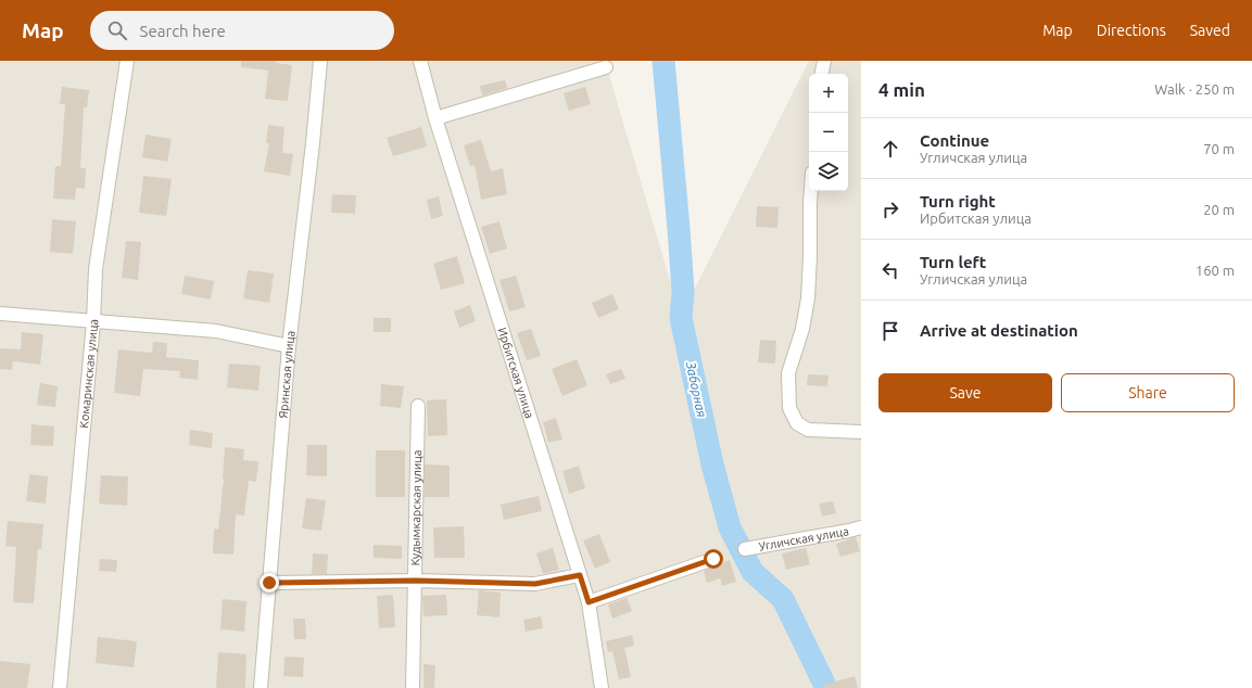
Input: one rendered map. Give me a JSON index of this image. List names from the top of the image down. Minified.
{"streets":{"street":["Комаринская улица","Ирбитская улица","Яринская улица","Кудымкарская улица","Угличская улица"]},"water":["Заборная"],"page":{"header":"Map","search":"Search here","nav":["Map","Directions","Saved"],"heading":["4 min","Walk · 250 m"],"map_buttons":["+","−"],"list":[["Continue","Угличская улица","70 m"],["Turn right","Ирбитская улица","20 m"],["Turn left","Угличская улица","160 m"],"Arrive at destination"],"buttons":["Save","Share"]}}
